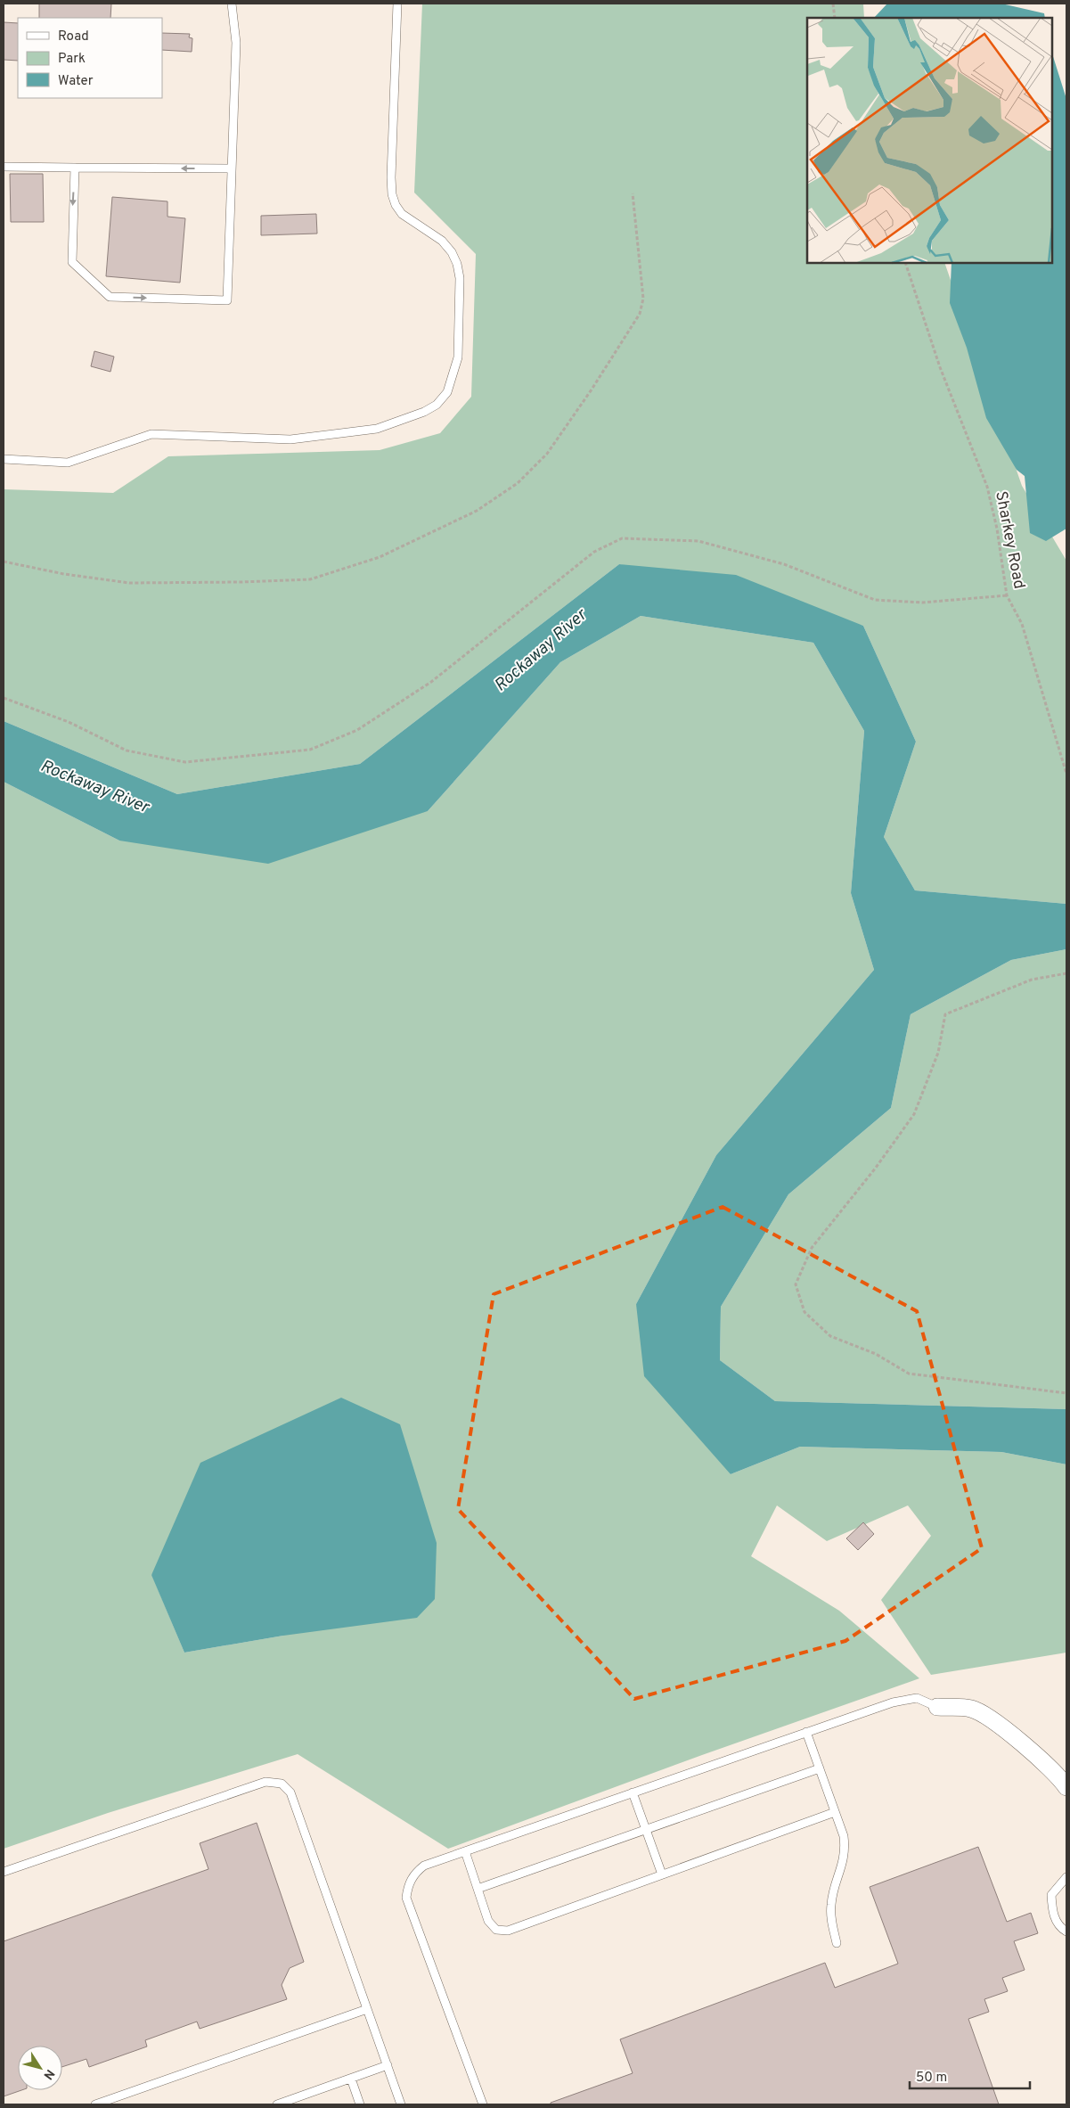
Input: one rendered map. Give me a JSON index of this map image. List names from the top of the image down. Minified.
{"streets":{"path":["Sharkey Road"]},"water":["Rockaway River"],"legend":["Road","Park","Water"],"scale_bar":"50 m","north":"bottom right"}
